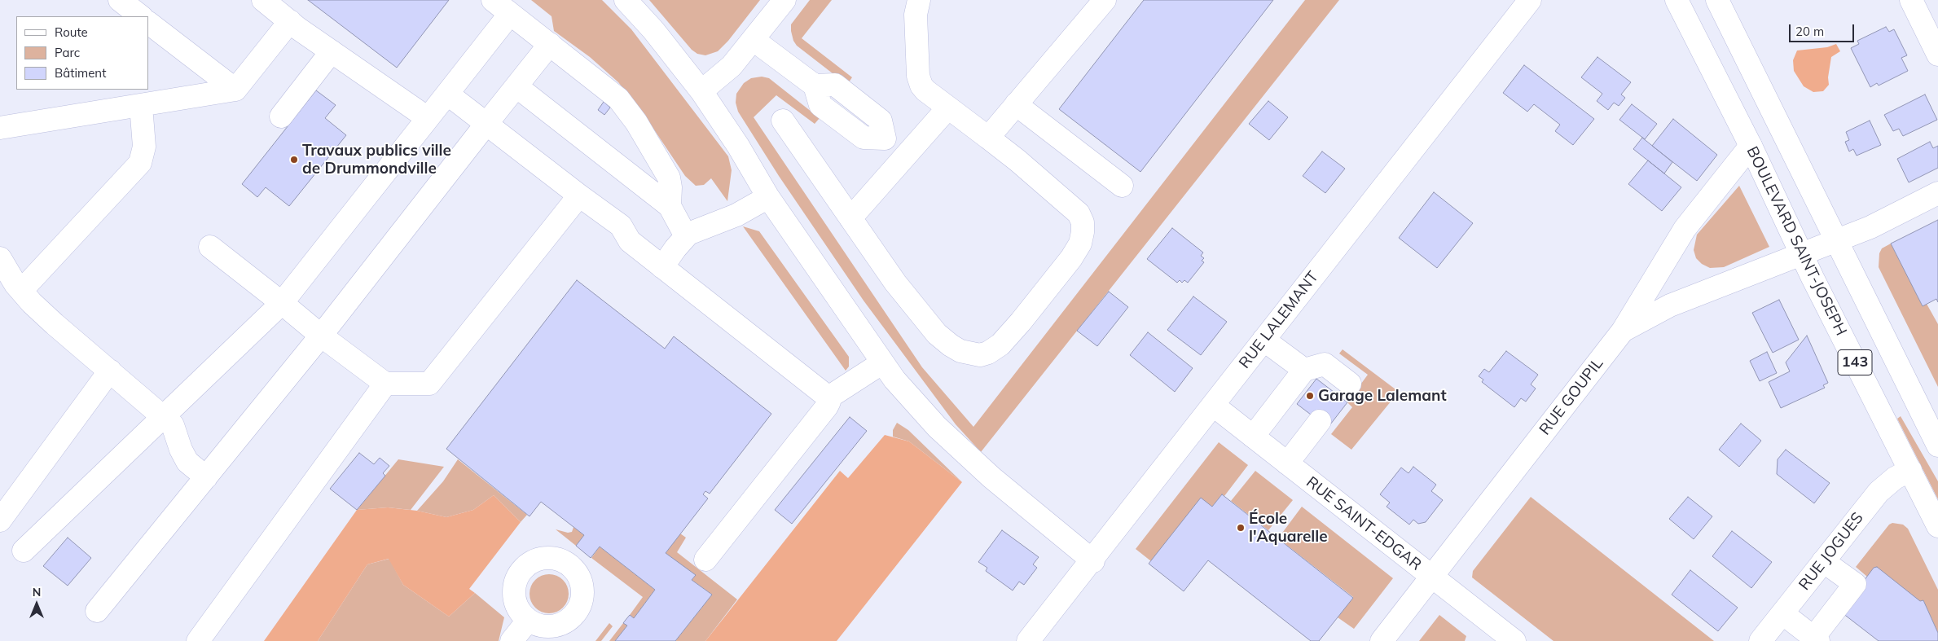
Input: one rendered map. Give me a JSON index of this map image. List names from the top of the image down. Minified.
{"streets":{"street":["BOULEVARD SAINT-JOSEPH","RUE LALEMANT","143","RUE GOUPIL","RUE SAINT-EDGAR","RUE JOGUES"]},"crossings":[["BOULEVARD SAINT-JOSEPH","RUE GOUPIL"],["BOULEVARD SAINT-JOSEPH","RUE JOGUES"],["RUE LALEMANT","RUE SAINT-EDGAR"],["RUE GOUPIL","RUE SAINT-EDGAR"]],"places":["Travaux publics ville de Drummondville","Garage Lalemant","École l'Aquarelle"],"legend":["Route","Parc","Bâtiment"],"scale_bar":"20 m","north":"top"}
